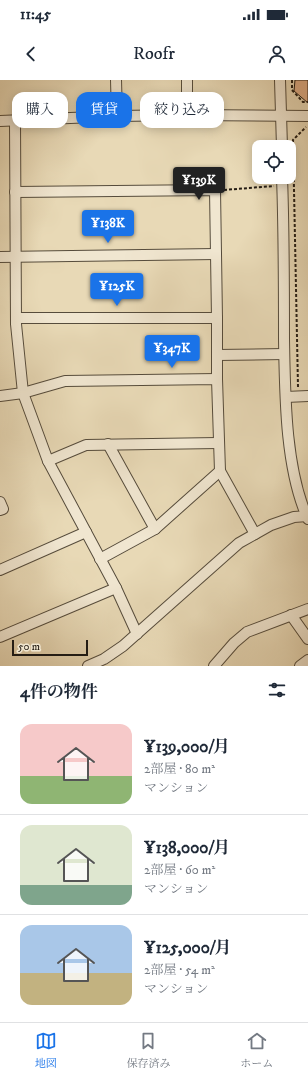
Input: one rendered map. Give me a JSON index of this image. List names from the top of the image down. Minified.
{"scale_bar":"50 m","page":{"status":"11:45","header":"Roofr","chip":["購入","賃貸","絞り込み"],"price":["¥139K","¥138K","¥125K","¥347K"],"scale":"50 m","heading":"4件の物件","list":[{"name":"¥139,000/月","note":"2部屋 · 80 m² · マンション"},{"name":"¥138,000/月","note":"2部屋 · 60 m² · マンション"},{"name":"¥125,000/月","note":"2部屋 · 54 m² · マンション"}],"tabs":["地図","保存済み","ホーム"]}}
